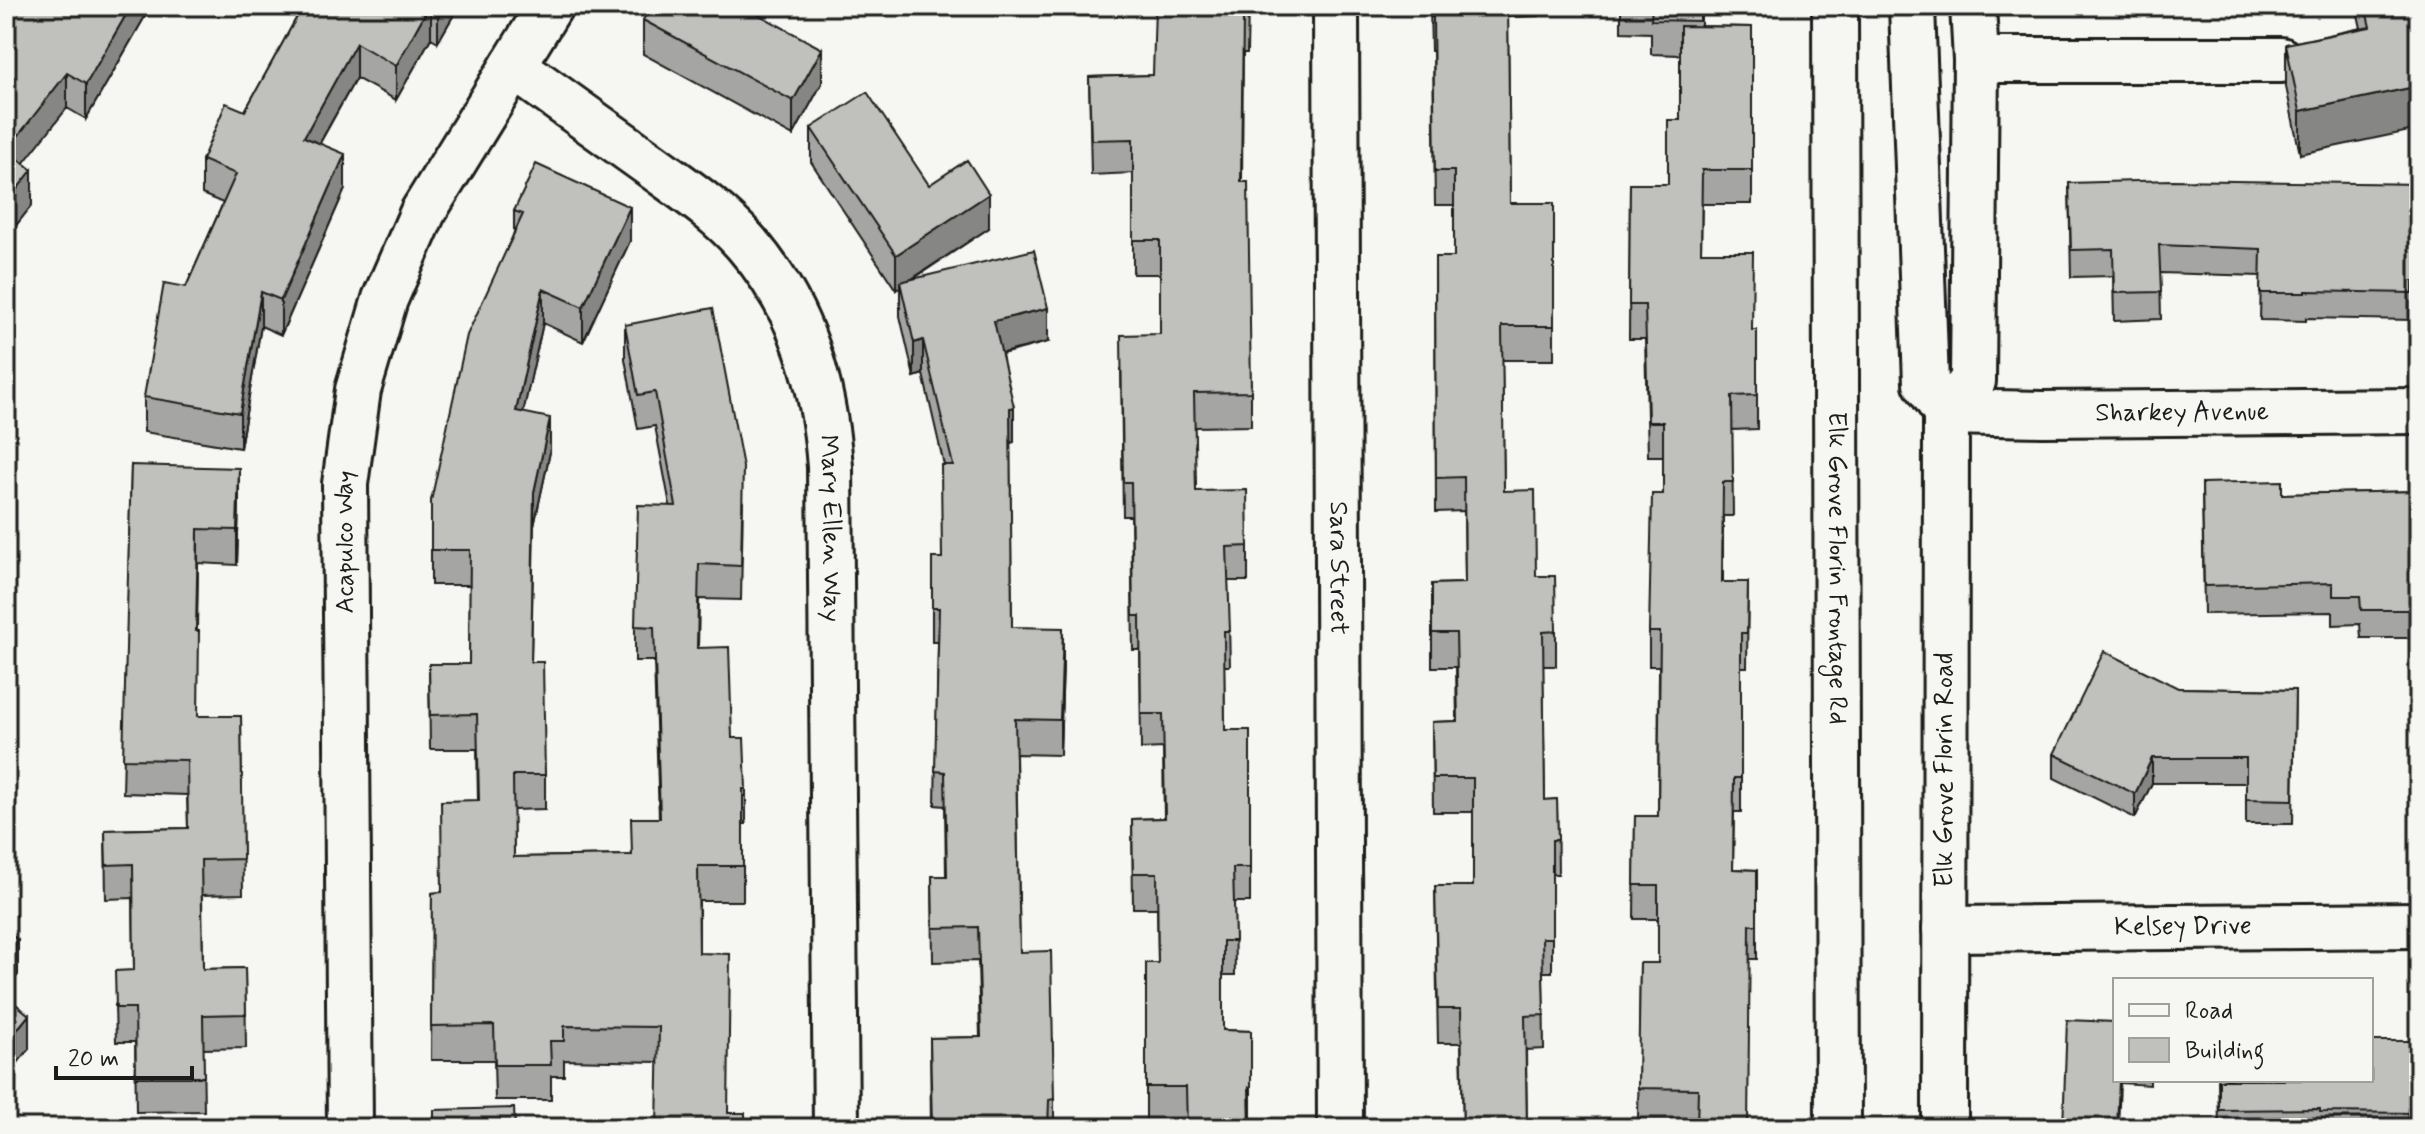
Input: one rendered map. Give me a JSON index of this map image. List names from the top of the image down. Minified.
{"streets":{"street":["Sharkey Avenue","Mary Ellen Way","Acapulco Way","Sara Street","Elk Grove Florin Frontage Rd","Elk Grove Florin Road","Kelsey Drive"]},"crossings":[["Sharkey Avenue","Elk Grove Florin Road"],["Mary Ellen Way","Acapulco Way"],["Elk Grove Florin Road","Kelsey Drive"]],"legend":["Road","Building"],"scale_bar":"20 m"}
